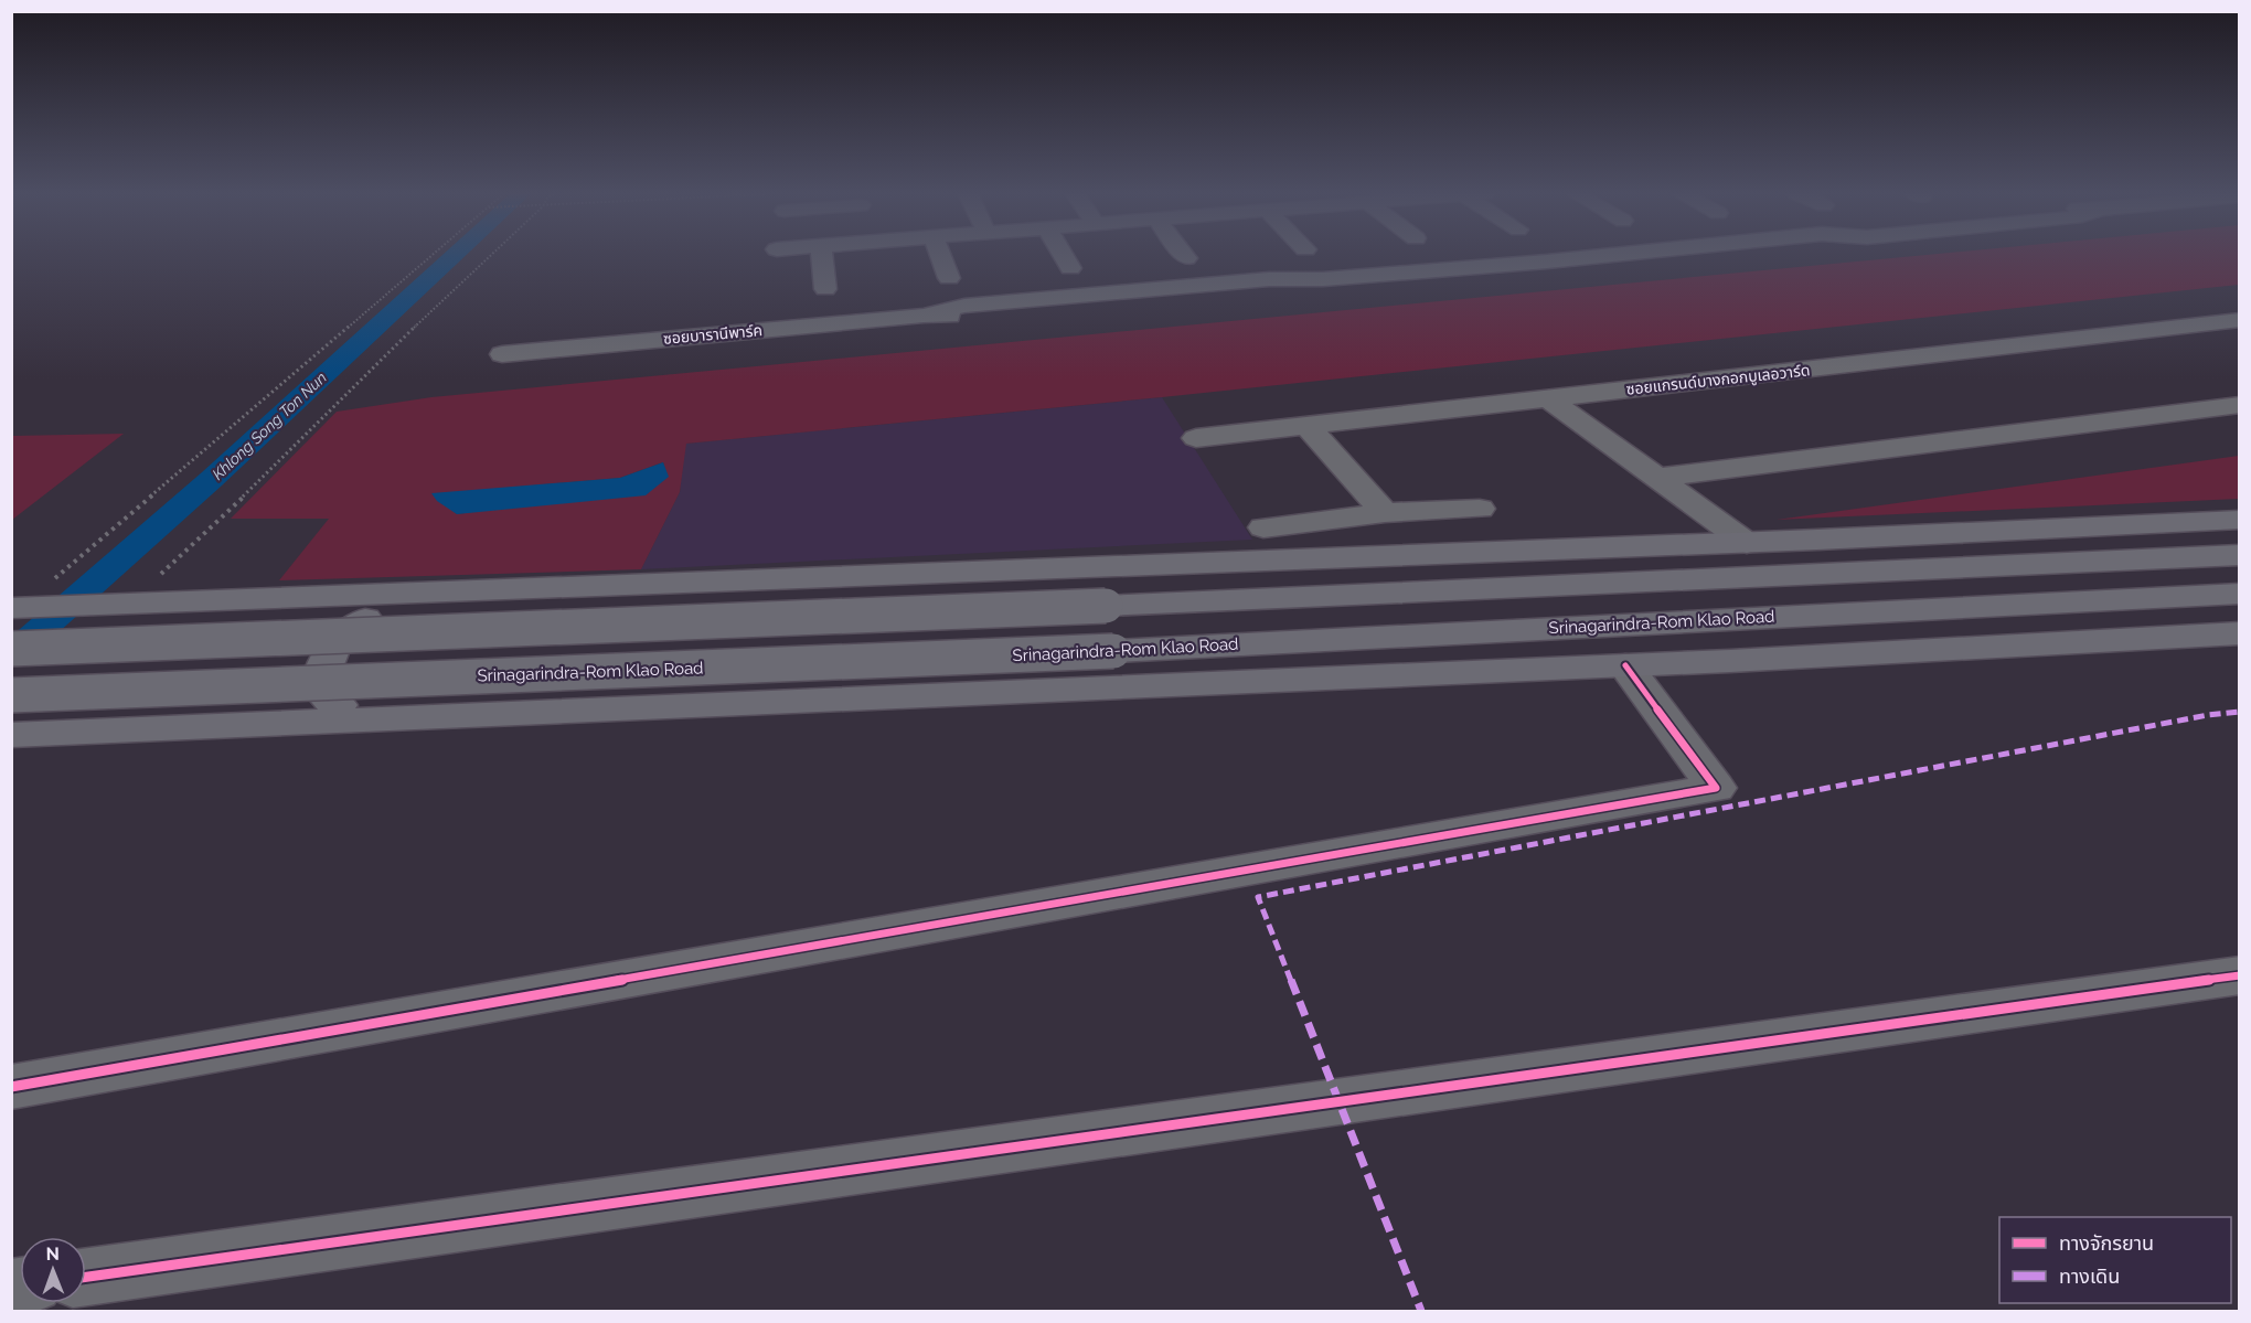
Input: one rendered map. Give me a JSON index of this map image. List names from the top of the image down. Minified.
{"streets":{"main road":["Srinagarindra-Rom Klao Road"],"street":["ซอยบารานีพาร์ค","ซอยแกรนด์บางกอกบูเลอวาร์ด"]},"water":["Khlong Song Ton Nun"],"legend":["ทางจักรยาน","ทางเดิน"],"north":"top"}
